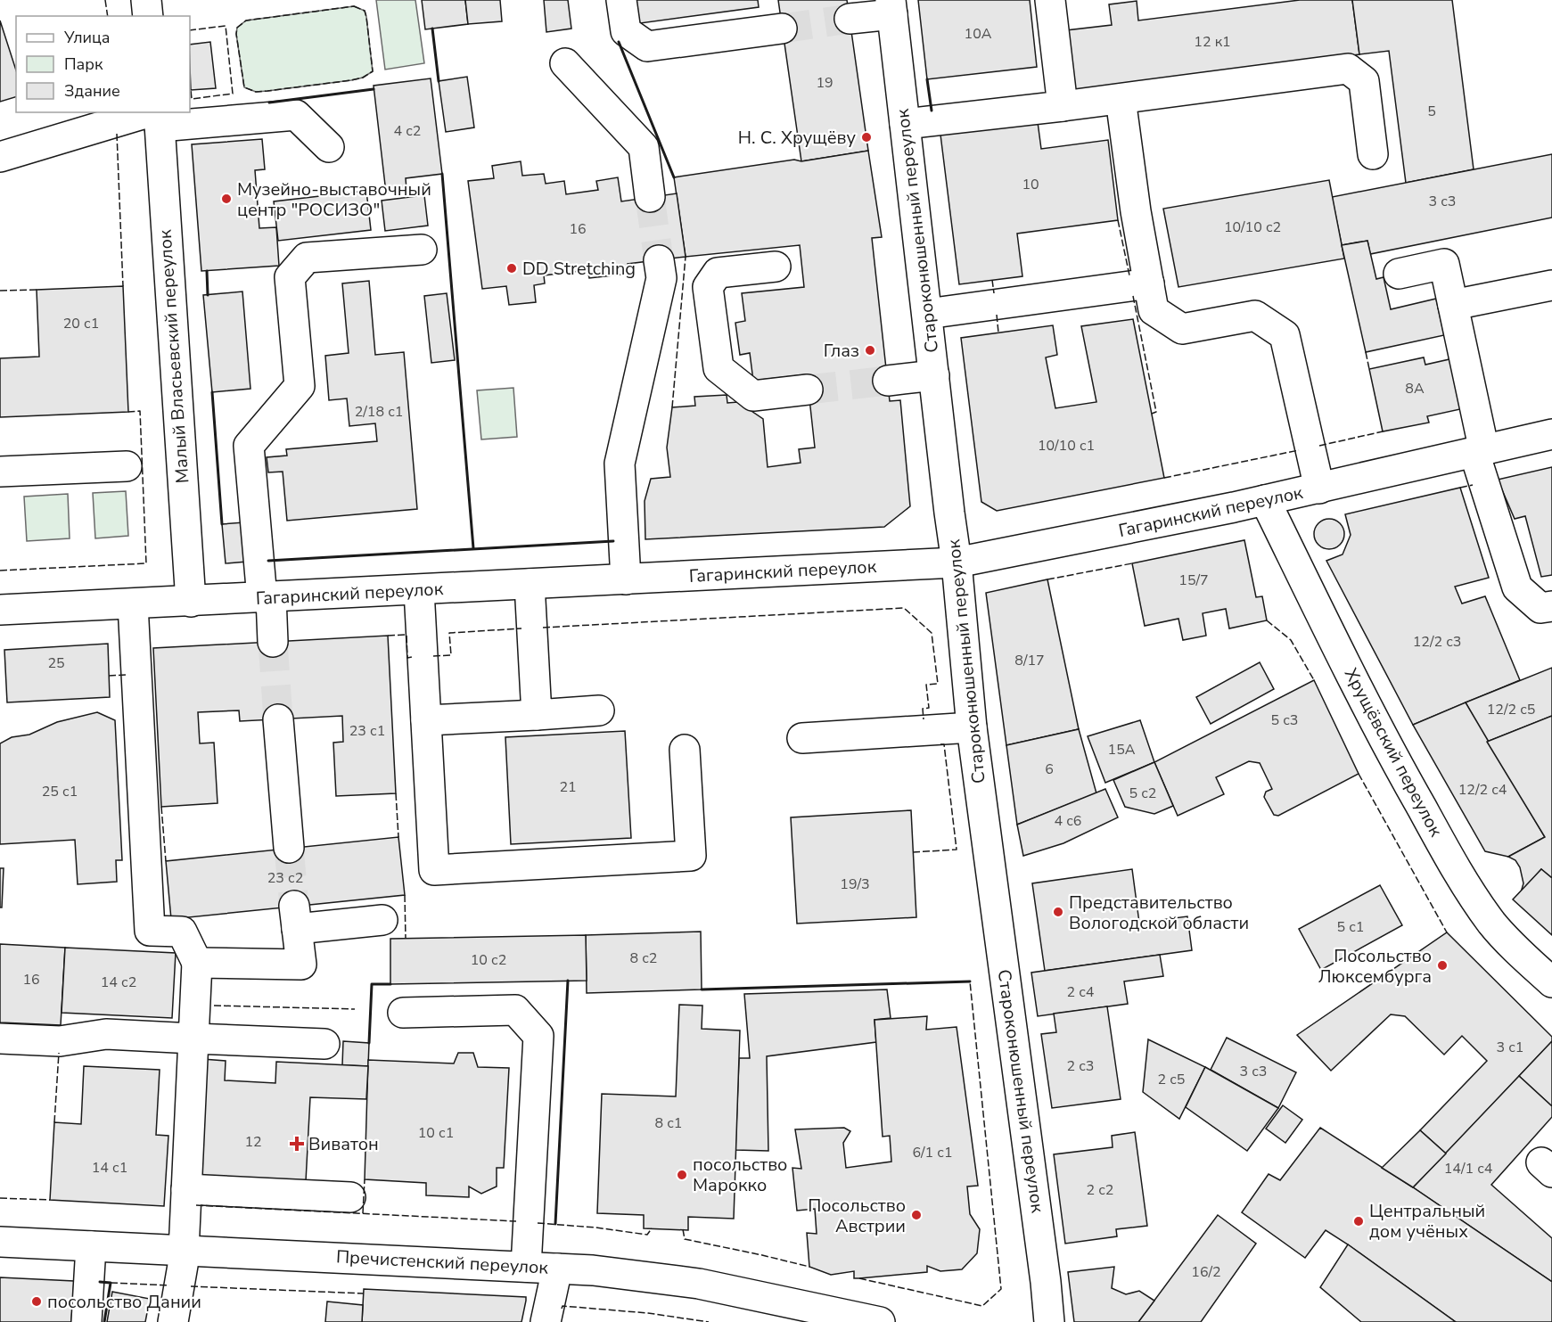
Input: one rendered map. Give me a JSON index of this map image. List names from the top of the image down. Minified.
{"streets":{"street":["Староконюшенный переулок","Малый Власьевский переулок","Гагаринский переулок","Хрущёвский переулок","Пречистенский переулок"]},"crossings":[["Староконюшенный переулок","Гагаринский переулок"],["Малый Власьевский переулок","Гагаринский переулок"],["Гагаринский переулок","Хрущёвский переулок"]],"places":{"other":["Н. С. Хрущёву","Музейно-выставочный центр \"РОСИЗО\"","DD Stretching","Глаз","Представительство Вологодской области","Посольство Люксембурга","посольство Марокко","Посольство Австрии","Центральный дом учёных","посольство Дании"],"health":["Виватон"]},"house_numbers":["10А","12 к1","19","5","4 с2","10","3 с3","10/10 с2","16","20 с1","8А","2/18 с1","10/10 с1","15/7","12/2 с3","8/17","25","12/2 с5","5 с3","23 с1","15А","6","21","12/2 с4","25 с1","5 с2","4 с6","23 с2","19/3","5 с1","8 с2","10 с2","16","14 с2","2 с4","3 с1","2 с3","3 с3","2 с5","8 с1","10 с1","12","6/1 с1","14 с1","14/1 с4","2 с2","16/2"],"legend":["Улица","Парк","Здание"]}
